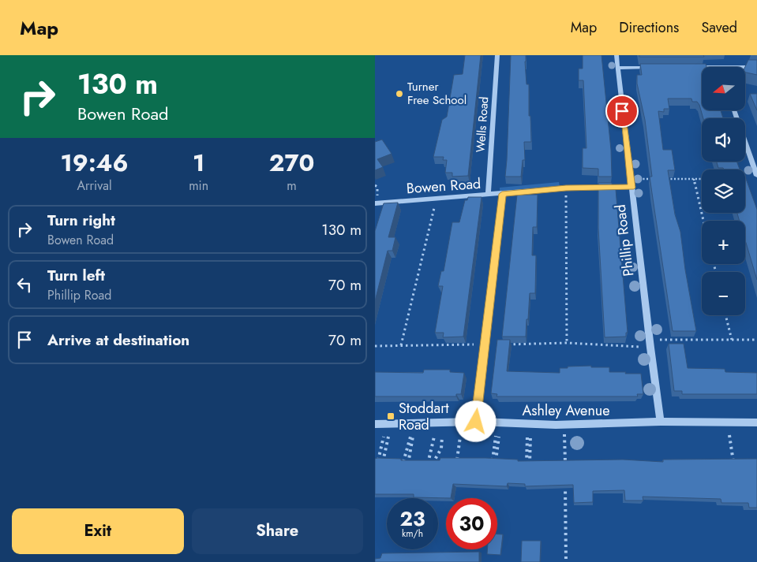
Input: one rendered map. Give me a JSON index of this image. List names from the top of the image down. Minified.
{"streets":{"street":["Wells Road","Bowen Road","Phillip Road","Ashley Avenue"]},"crossings":[["Wells Road","Bowen Road"],["Bowen Road","Phillip Road"],["Phillip Road","Ashley Avenue"]],"places":{"other":["Turner Free School"],"transit":["Stoddart Road"]},"north":"left","page":{"header":"Map","nav":["Map","Directions","Saved"],"turn":["130 m","Bowen Road"],"map_buttons":["+","−"],"eta":["19:46","Arrival","1","min","270","m"],"list":[{"name":"Turn right","note":"Bowen Road","value":"130 m"},{"name":"Turn left","note":"Phillip Road","value":"70 m"},{"name":"Arrive at destination","value":"70 m"}],"speed":"23 km/h","limit":"30","buttons":["Exit","Share"]}}
